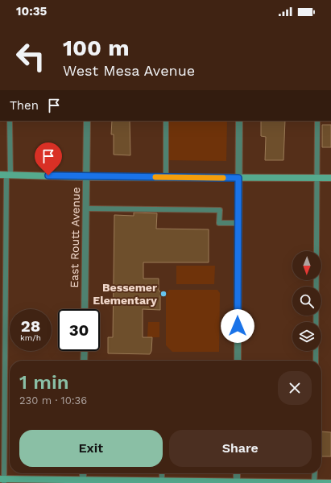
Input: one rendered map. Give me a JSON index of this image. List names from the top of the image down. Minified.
{"streets":{"street":["East Routt Avenue"]},"places":["Bessemer Elementary"],"north":"bottom","page":{"status":"10:35","turn":["100 m","West Mesa Avenue"],"then":"Then","speed":"28 km/h","limit":"30","heading":["1 min","230 m · 10:36"],"buttons":["Exit","Share"]}}
